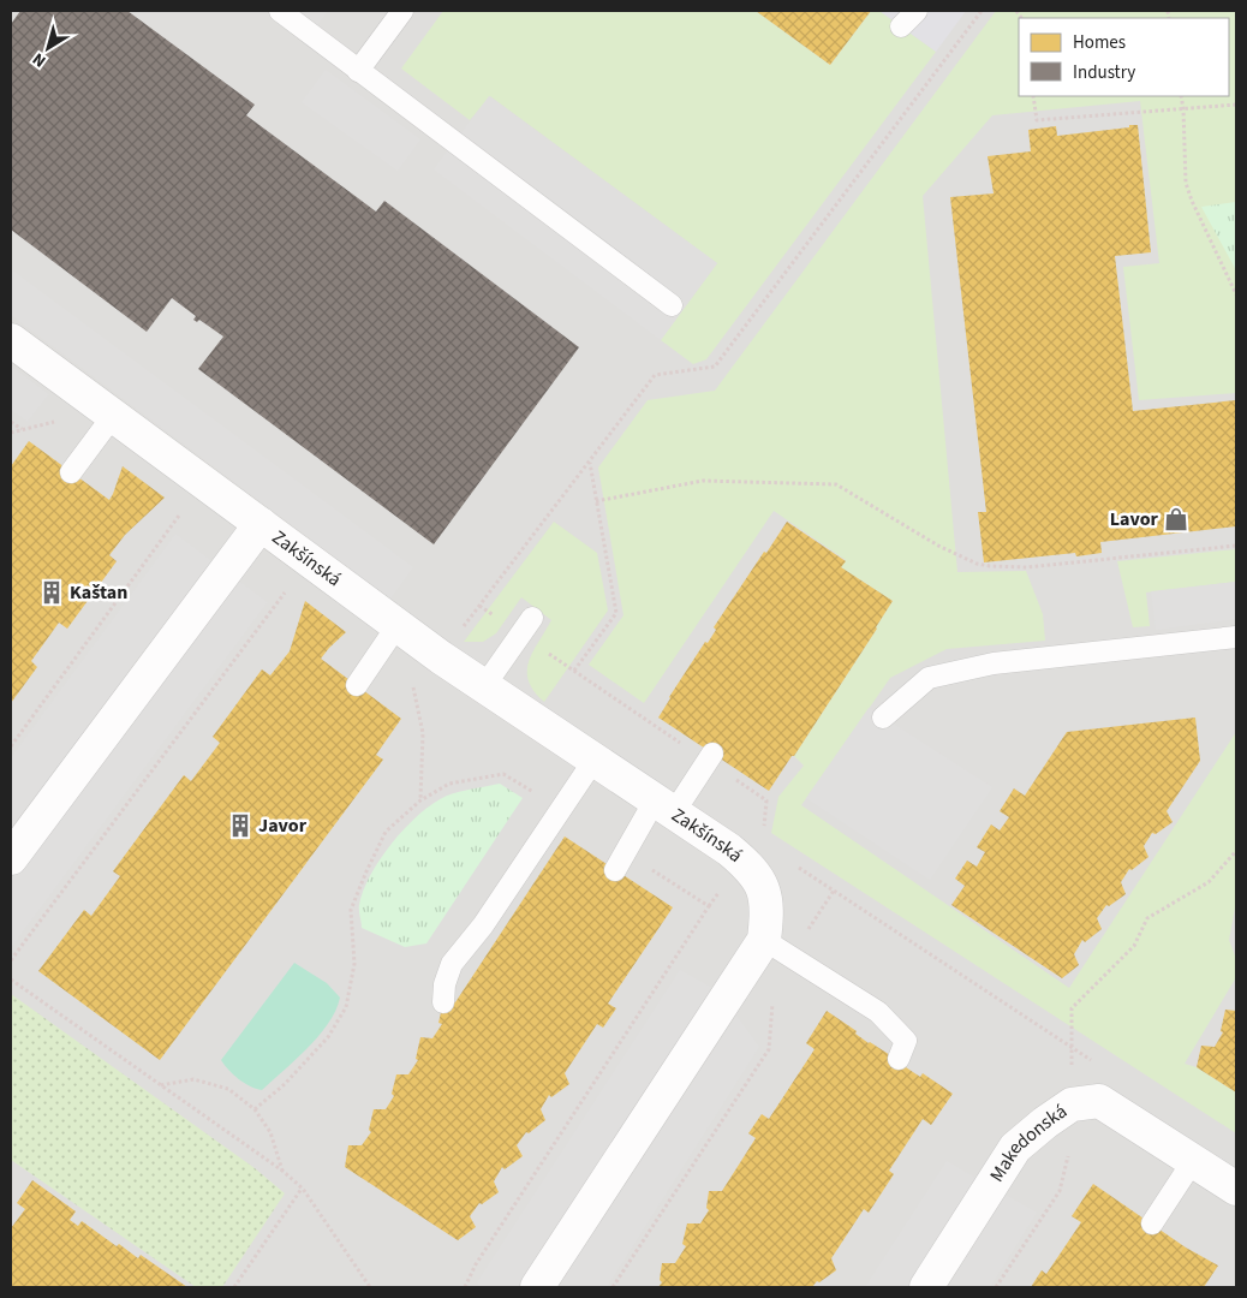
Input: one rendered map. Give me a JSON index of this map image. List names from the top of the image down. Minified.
{"streets":{"street":["Zakšínská","Makedonská"]},"places":{"shop":["Lavor"],"building":["Kaštan","Javor"]},"legend":["Homes","Industry"],"north":"bottom left"}
